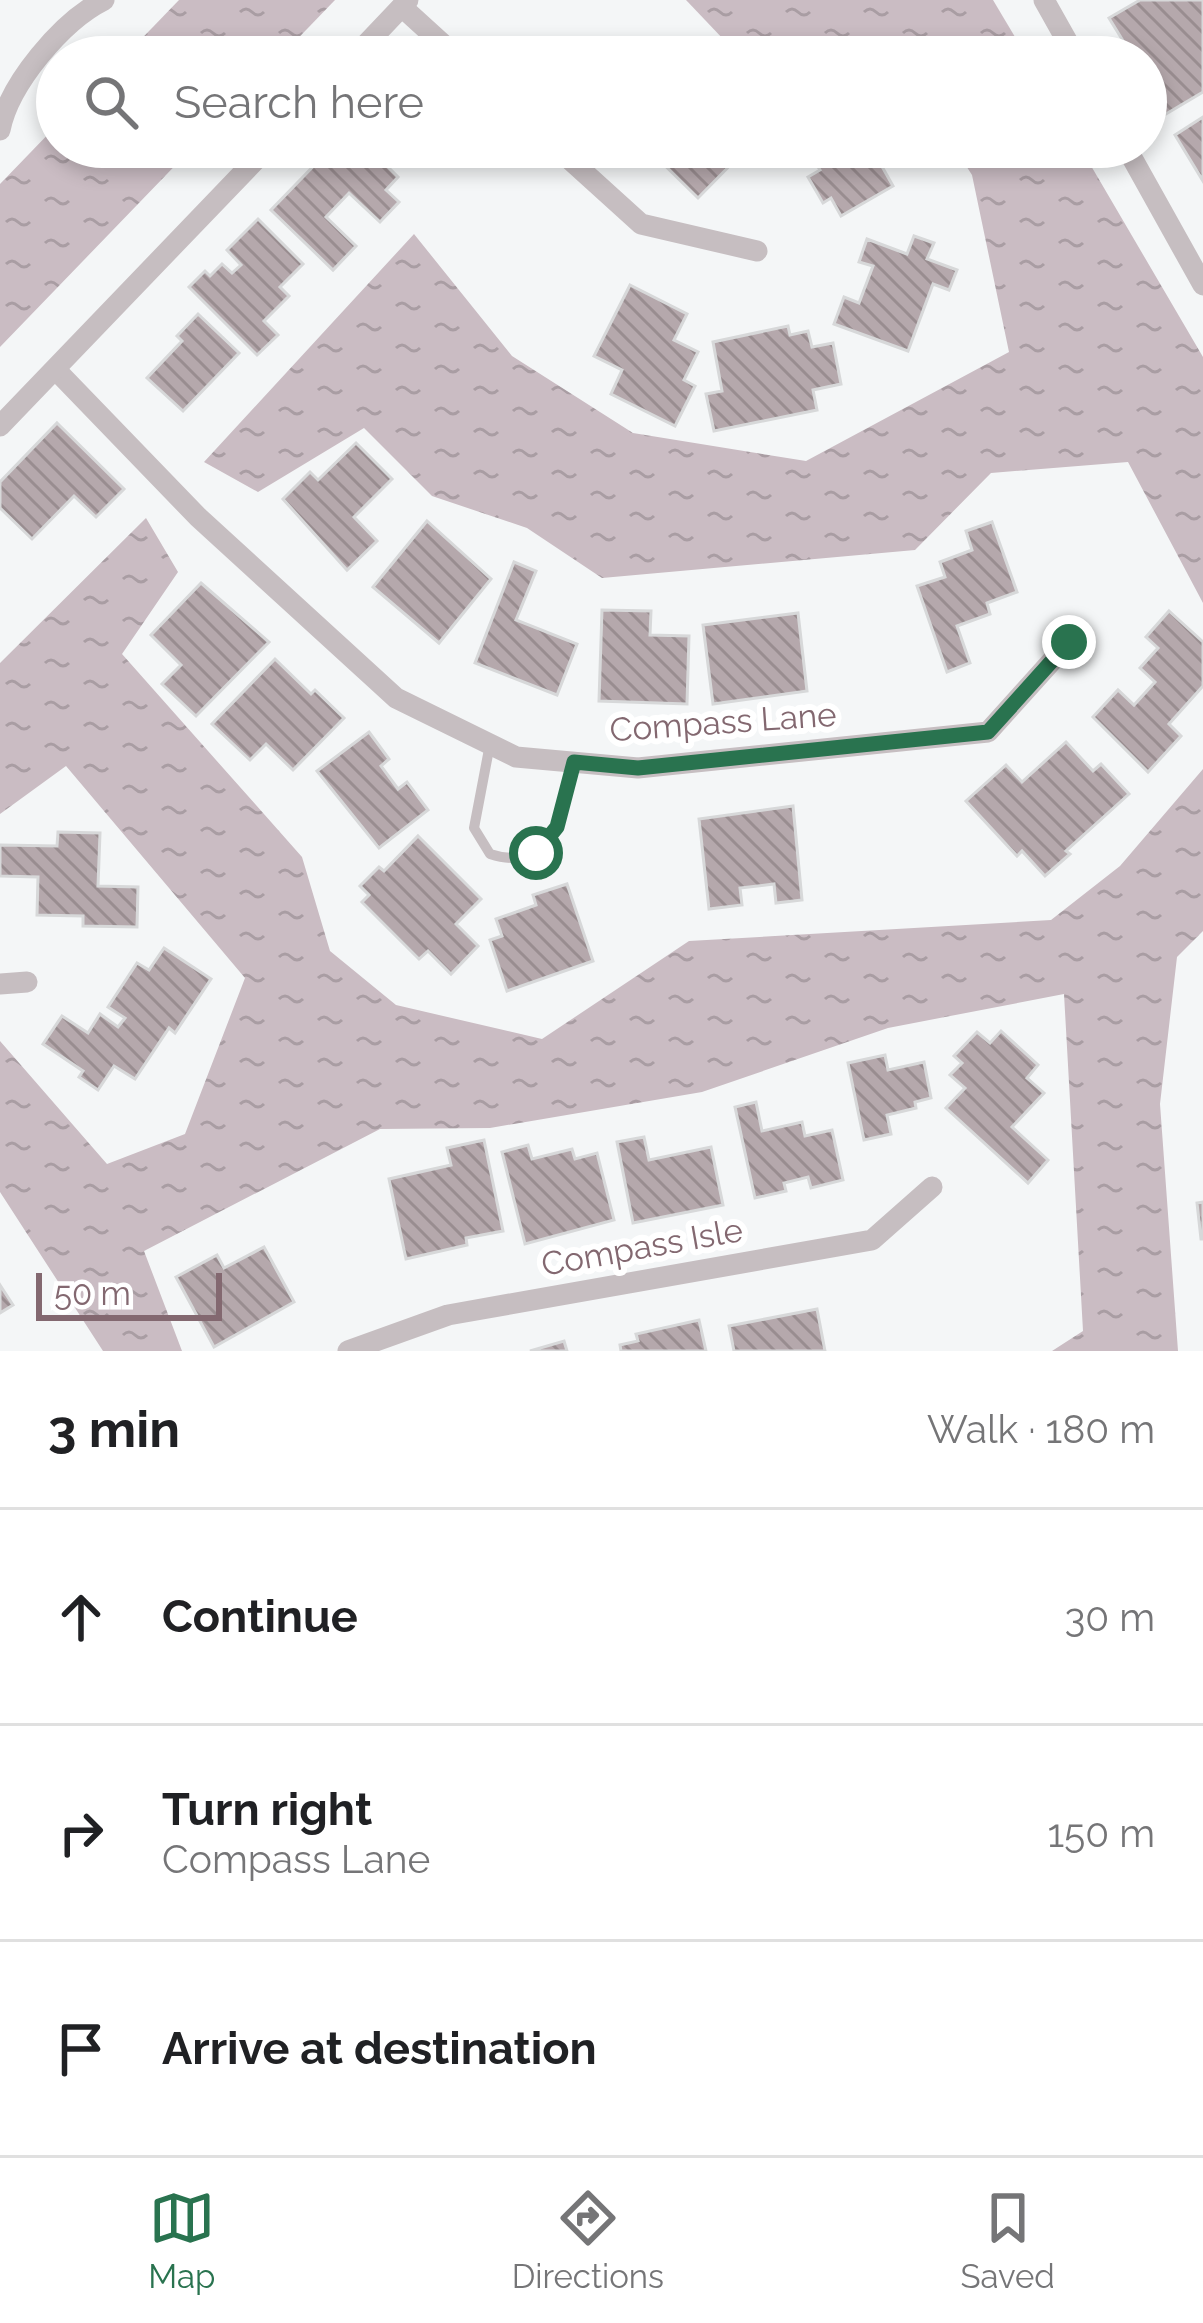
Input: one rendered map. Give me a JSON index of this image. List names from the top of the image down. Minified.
{"streets":{"street":["Compass Lane","Compass Isle"]},"scale_bar":"50 m","page":{"search":"Search here","scale":"50 m","heading":["3 min","Walk · 180 m"],"list":[["Continue","30 m"],["Turn right","Compass Lane","150 m"],"Arrive at destination"],"nav":["Map","Directions","Saved"]}}
